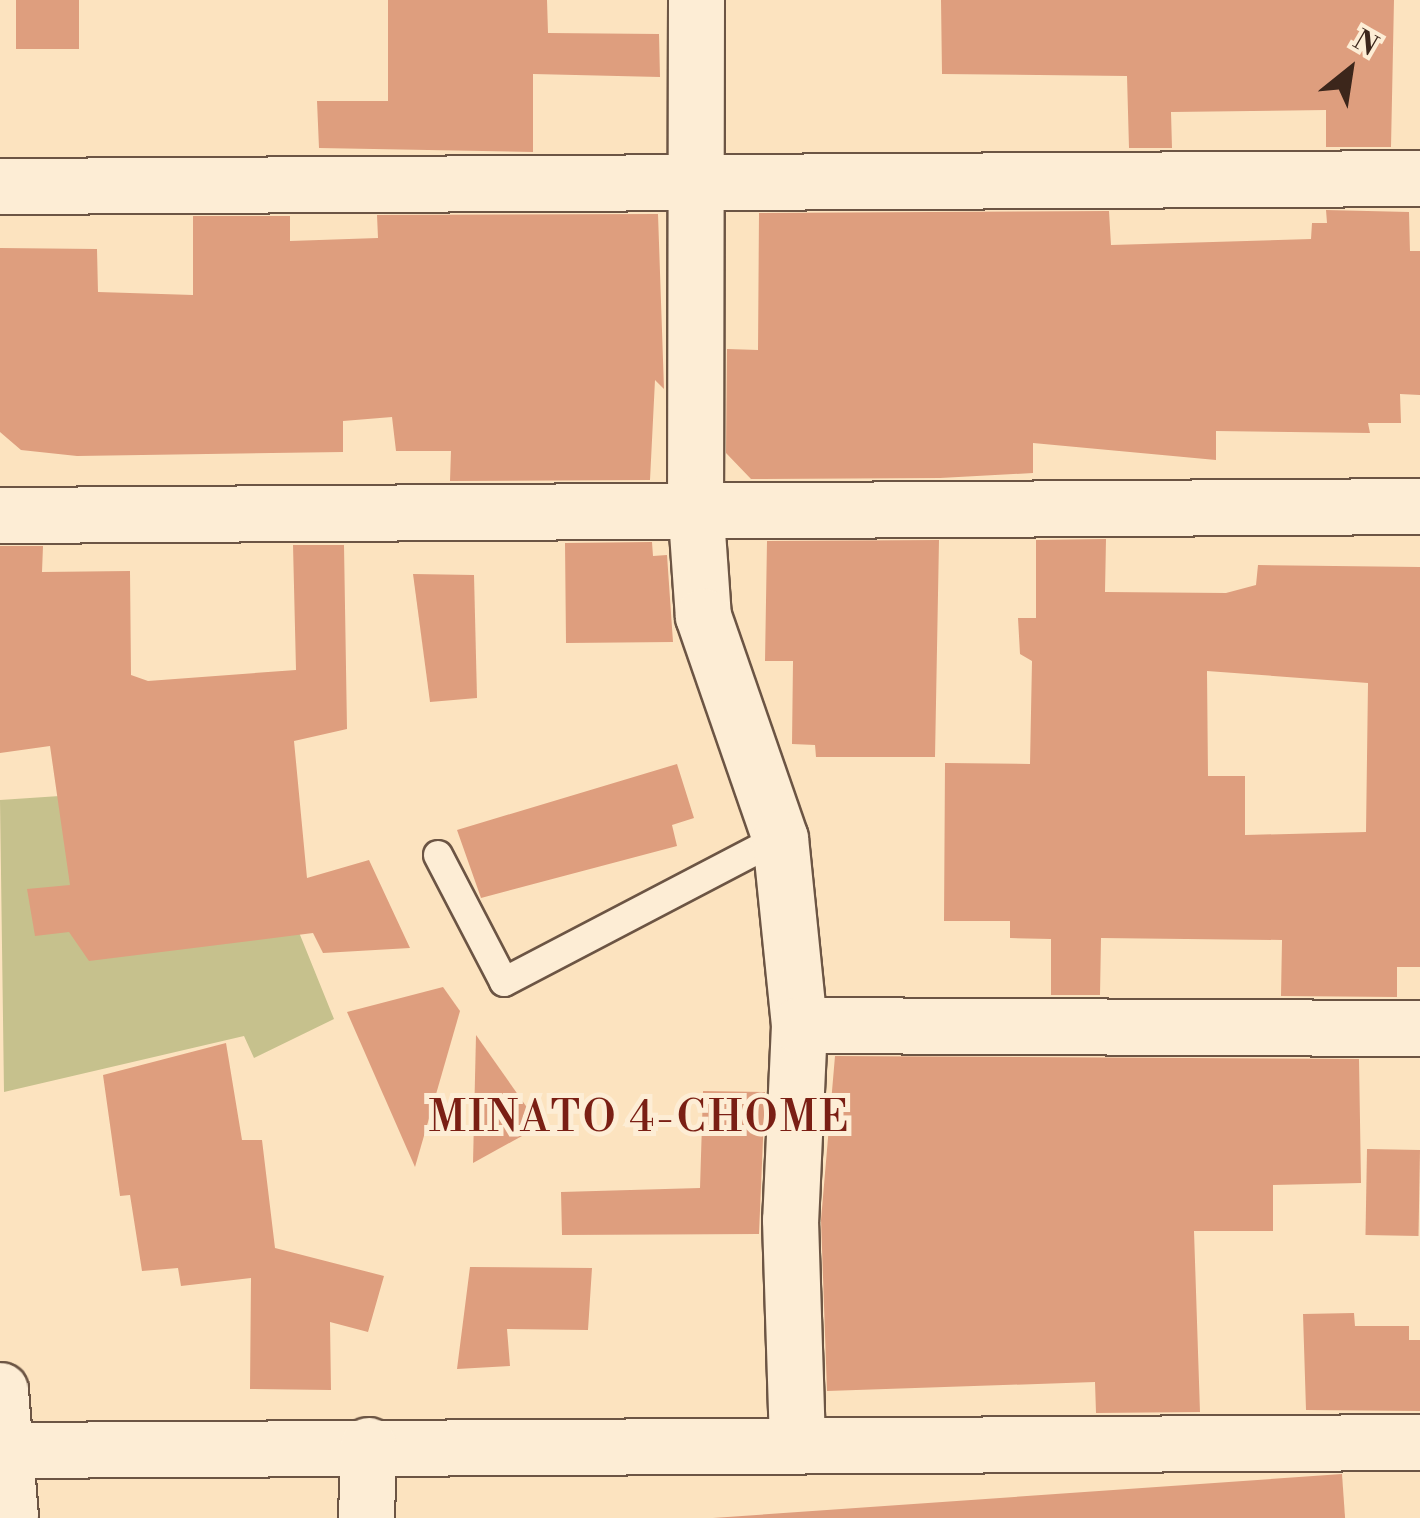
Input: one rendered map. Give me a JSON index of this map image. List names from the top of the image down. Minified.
{"districts":["MINATO 4-CHOME"],"north":"top right"}
